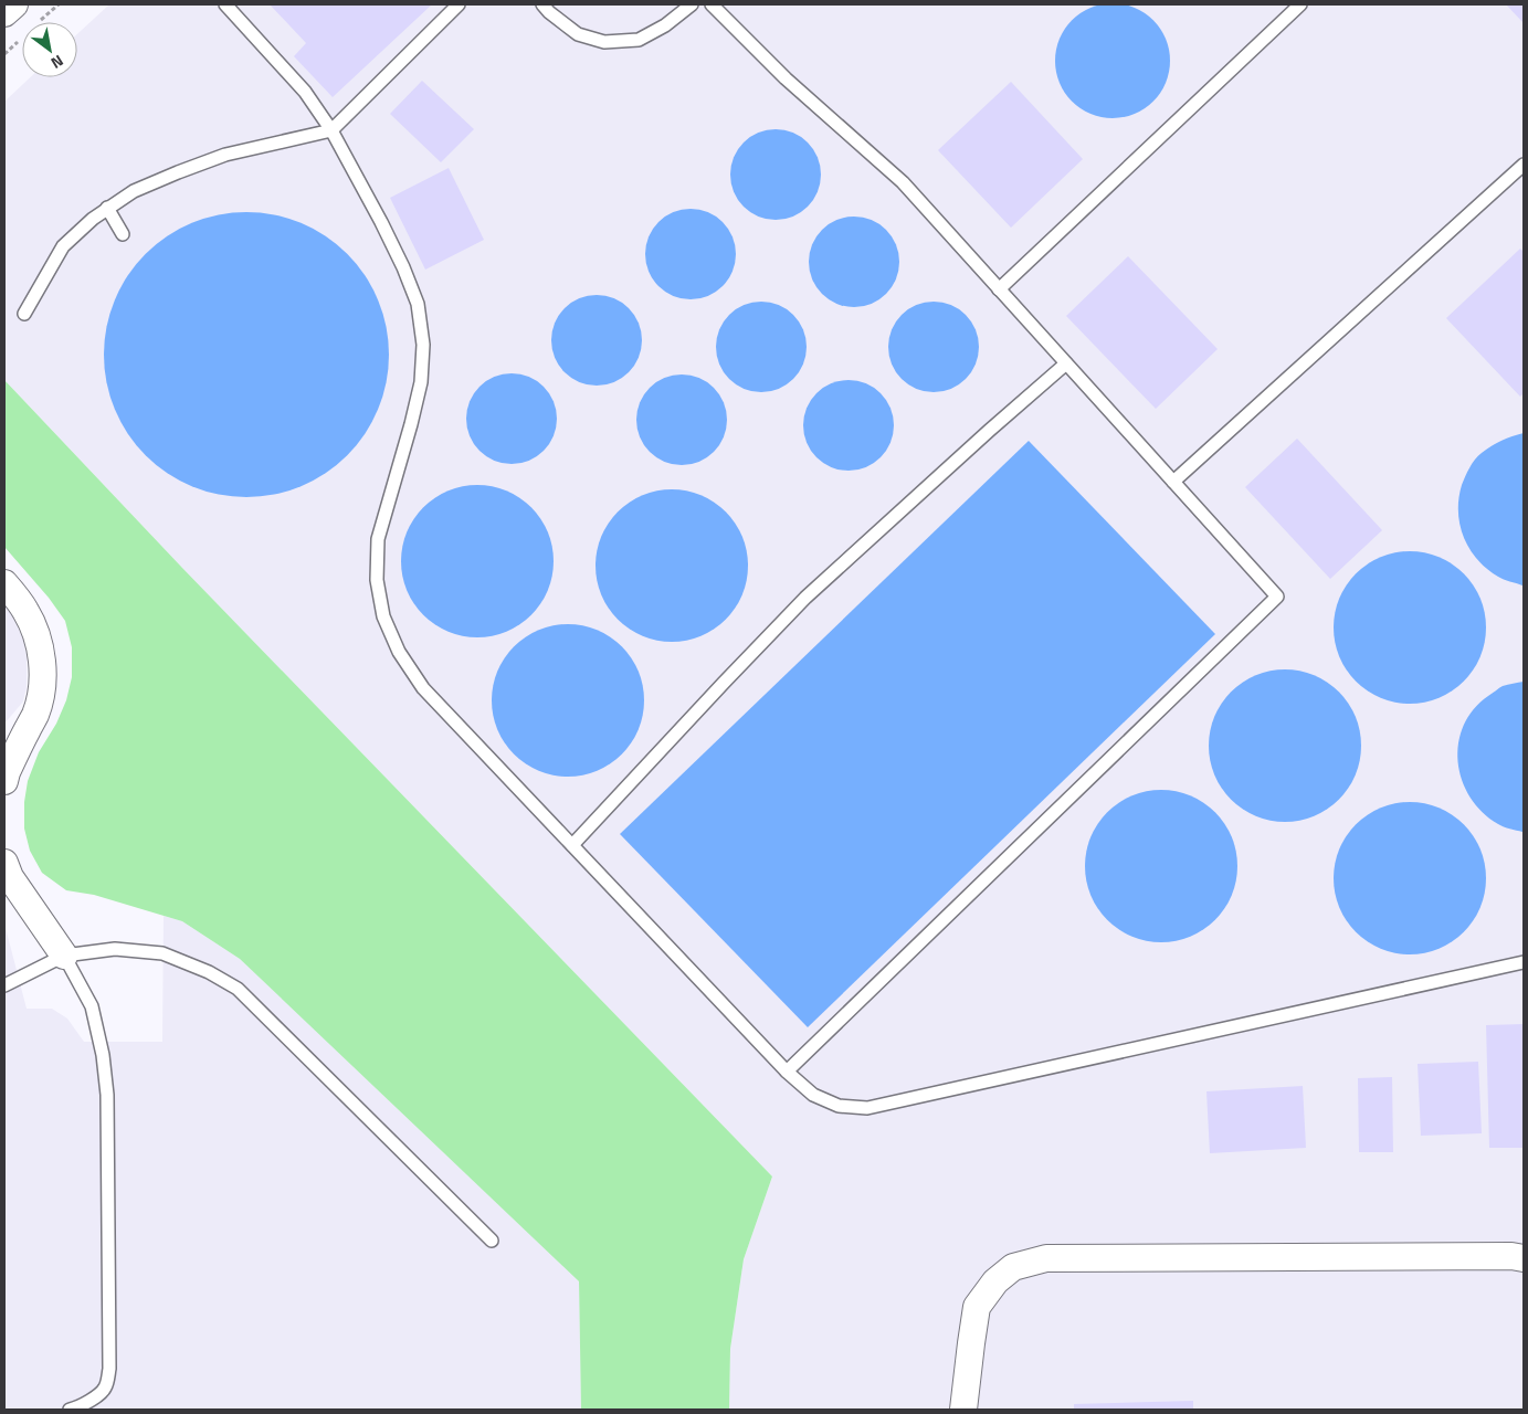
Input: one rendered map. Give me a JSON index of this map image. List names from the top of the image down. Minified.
{"north":"bottom right"}
